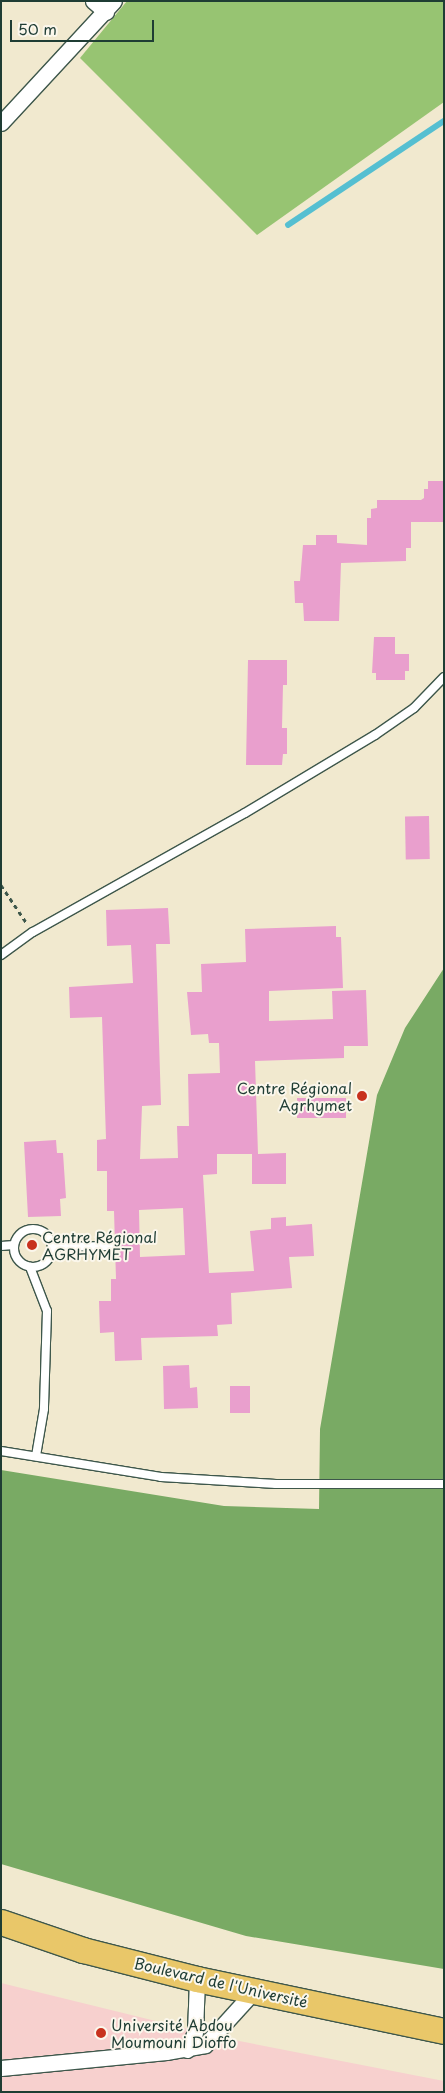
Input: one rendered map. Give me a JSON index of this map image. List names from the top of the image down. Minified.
{"streets":{"main road":["Boulevard de l'Université"]},"places":["Centre Régional Agrhymet","Centre Régional AGRHYMET","Université Abdou Moumouni Dioffo"],"scale_bar":"50 m"}
